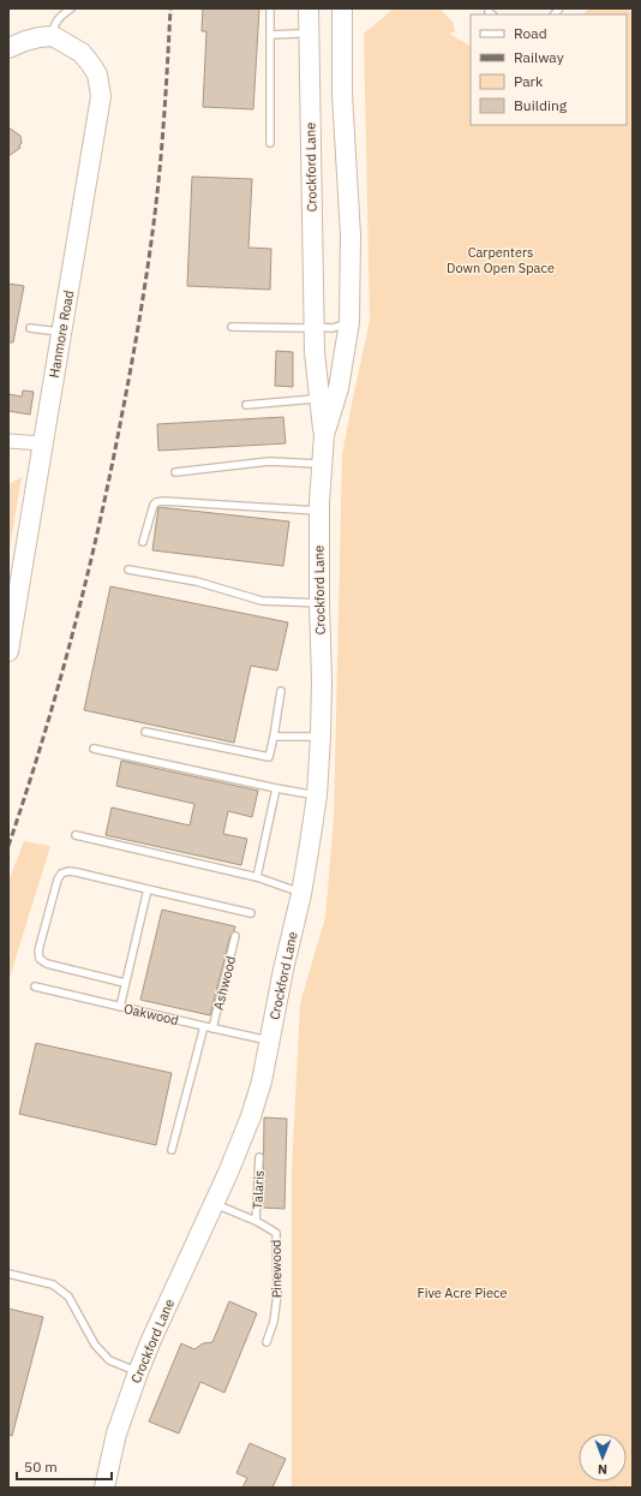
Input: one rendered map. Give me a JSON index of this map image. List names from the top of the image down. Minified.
{"streets":{"street":["Crockford Lane","Hanmore Road"],"lane":["Ashwood","Oakwood","Talaris","Pinewood"]},"crossings":[["Crockford Lane","Oakwood"],["Crockford Lane","Pinewood"],["Ashwood","Oakwood"],["Talaris","Pinewood"]],"parks":["Carpenters Down Open Space","Five Acre Piece"],"legend":["Road","Railway","Park","Building"],"scale_bar":"50 m","north":"bottom"}
